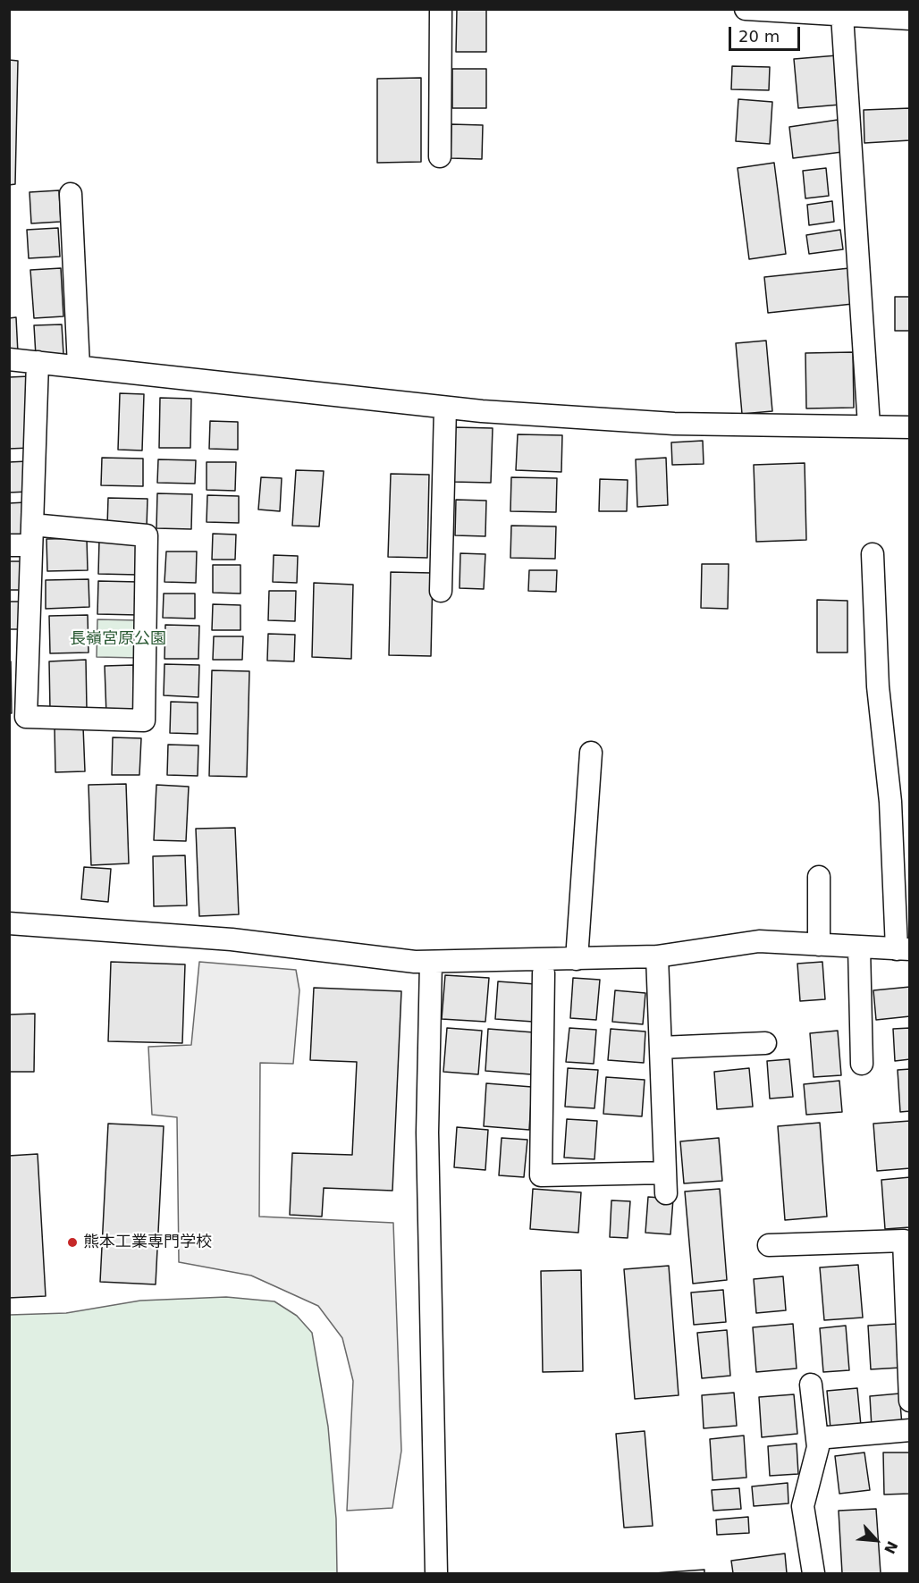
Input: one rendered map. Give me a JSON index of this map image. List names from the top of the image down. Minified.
{"parks":["長嶺宮原公園"],"places":["熊本工業専門学校"],"scale_bar":"20 m","north":"bottom right"}
